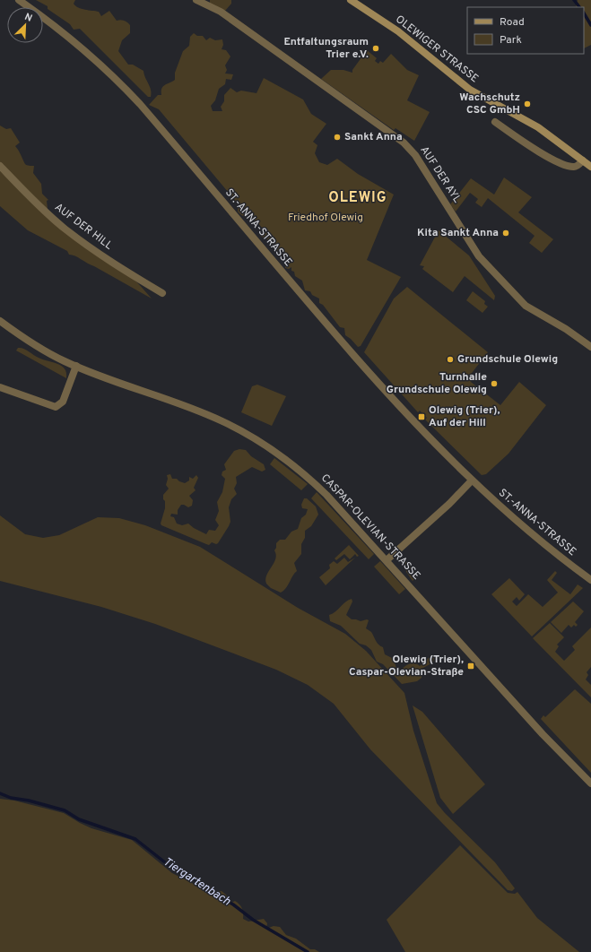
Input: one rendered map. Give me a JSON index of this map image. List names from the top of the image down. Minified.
{"streets":{"street":["OLEWIGER STRASSE","AUF DER AYL","AUF DER HILL","ST.-ANNA-STRASSE","CASPAR-OLEVIAN-STRASSE"]},"districts":["OLEWIG"],"water":["Tiergartenbach"],"parks":["Friedhof Olewig"],"places":{"other":["Entfaltungsraum Trier e.V.","Wachschutz CSC GmbH","Sankt Anna","Kita Sankt Anna","Grundschule Olewig","Turnhalle Grundschule Olewig"],"transit":["Olewig (Trier), Auf der Hill","Olewig (Trier), Caspar-Olevian-Straße"]},"legend":["Road","Park"],"north":"top right"}
